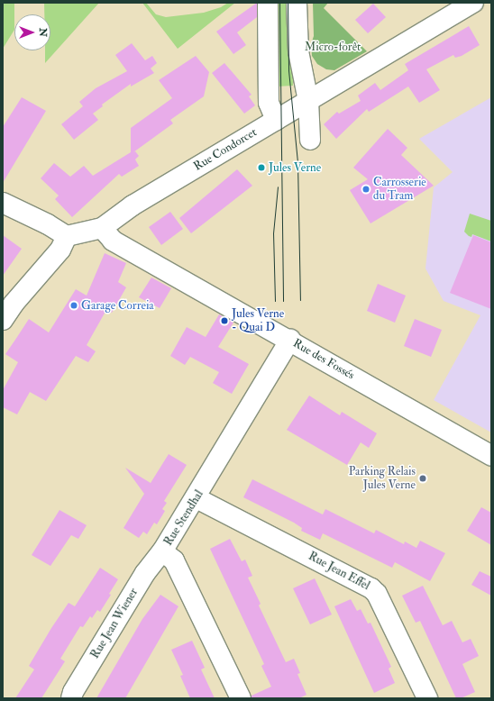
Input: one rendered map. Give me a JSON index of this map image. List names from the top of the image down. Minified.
{"streets":{"street":["Rue Condorcet","Rue des Fossés","Rue Stendhal","Rue Jean Effel","Rue Jean Wiener"]},"crossings":[["Rue Condorcet","Rue des Fossés"],["Rue des Fossés","Rue Stendhal"],["Rue Stendhal","Rue Jean Effel"],["Rue Stendhal","Rue Jean Wiener"]],"parks":["Micro-forêt"],"places":["Jules Verne","Carrosserie du Tram","Garage Correia","Jules Verne - Quai D","Parking Relais Jules Verne"],"north":"right"}
